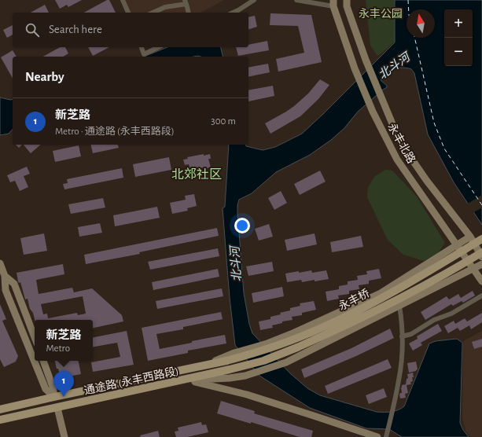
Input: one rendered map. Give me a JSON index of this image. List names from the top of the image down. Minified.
{"streets":{"main road":["永丰北路","永丰桥","通途路 (永丰西路段)"]},"crossings":[["永丰桥","通途路 (永丰西路段)"]],"districts":["北郊社区"],"water":["北斗河"],"parks":["永丰公园"],"north":"top","page":{"map_buttons":["+","−"],"search":"Search here","heading":"Nearby","list":[{"mark":"1","name":"新芝路","note":"Metro · 通途路 (永丰西路段)","value":"300 m"}],"popup":["新芝路","Metro"],"pins":"1"}}
